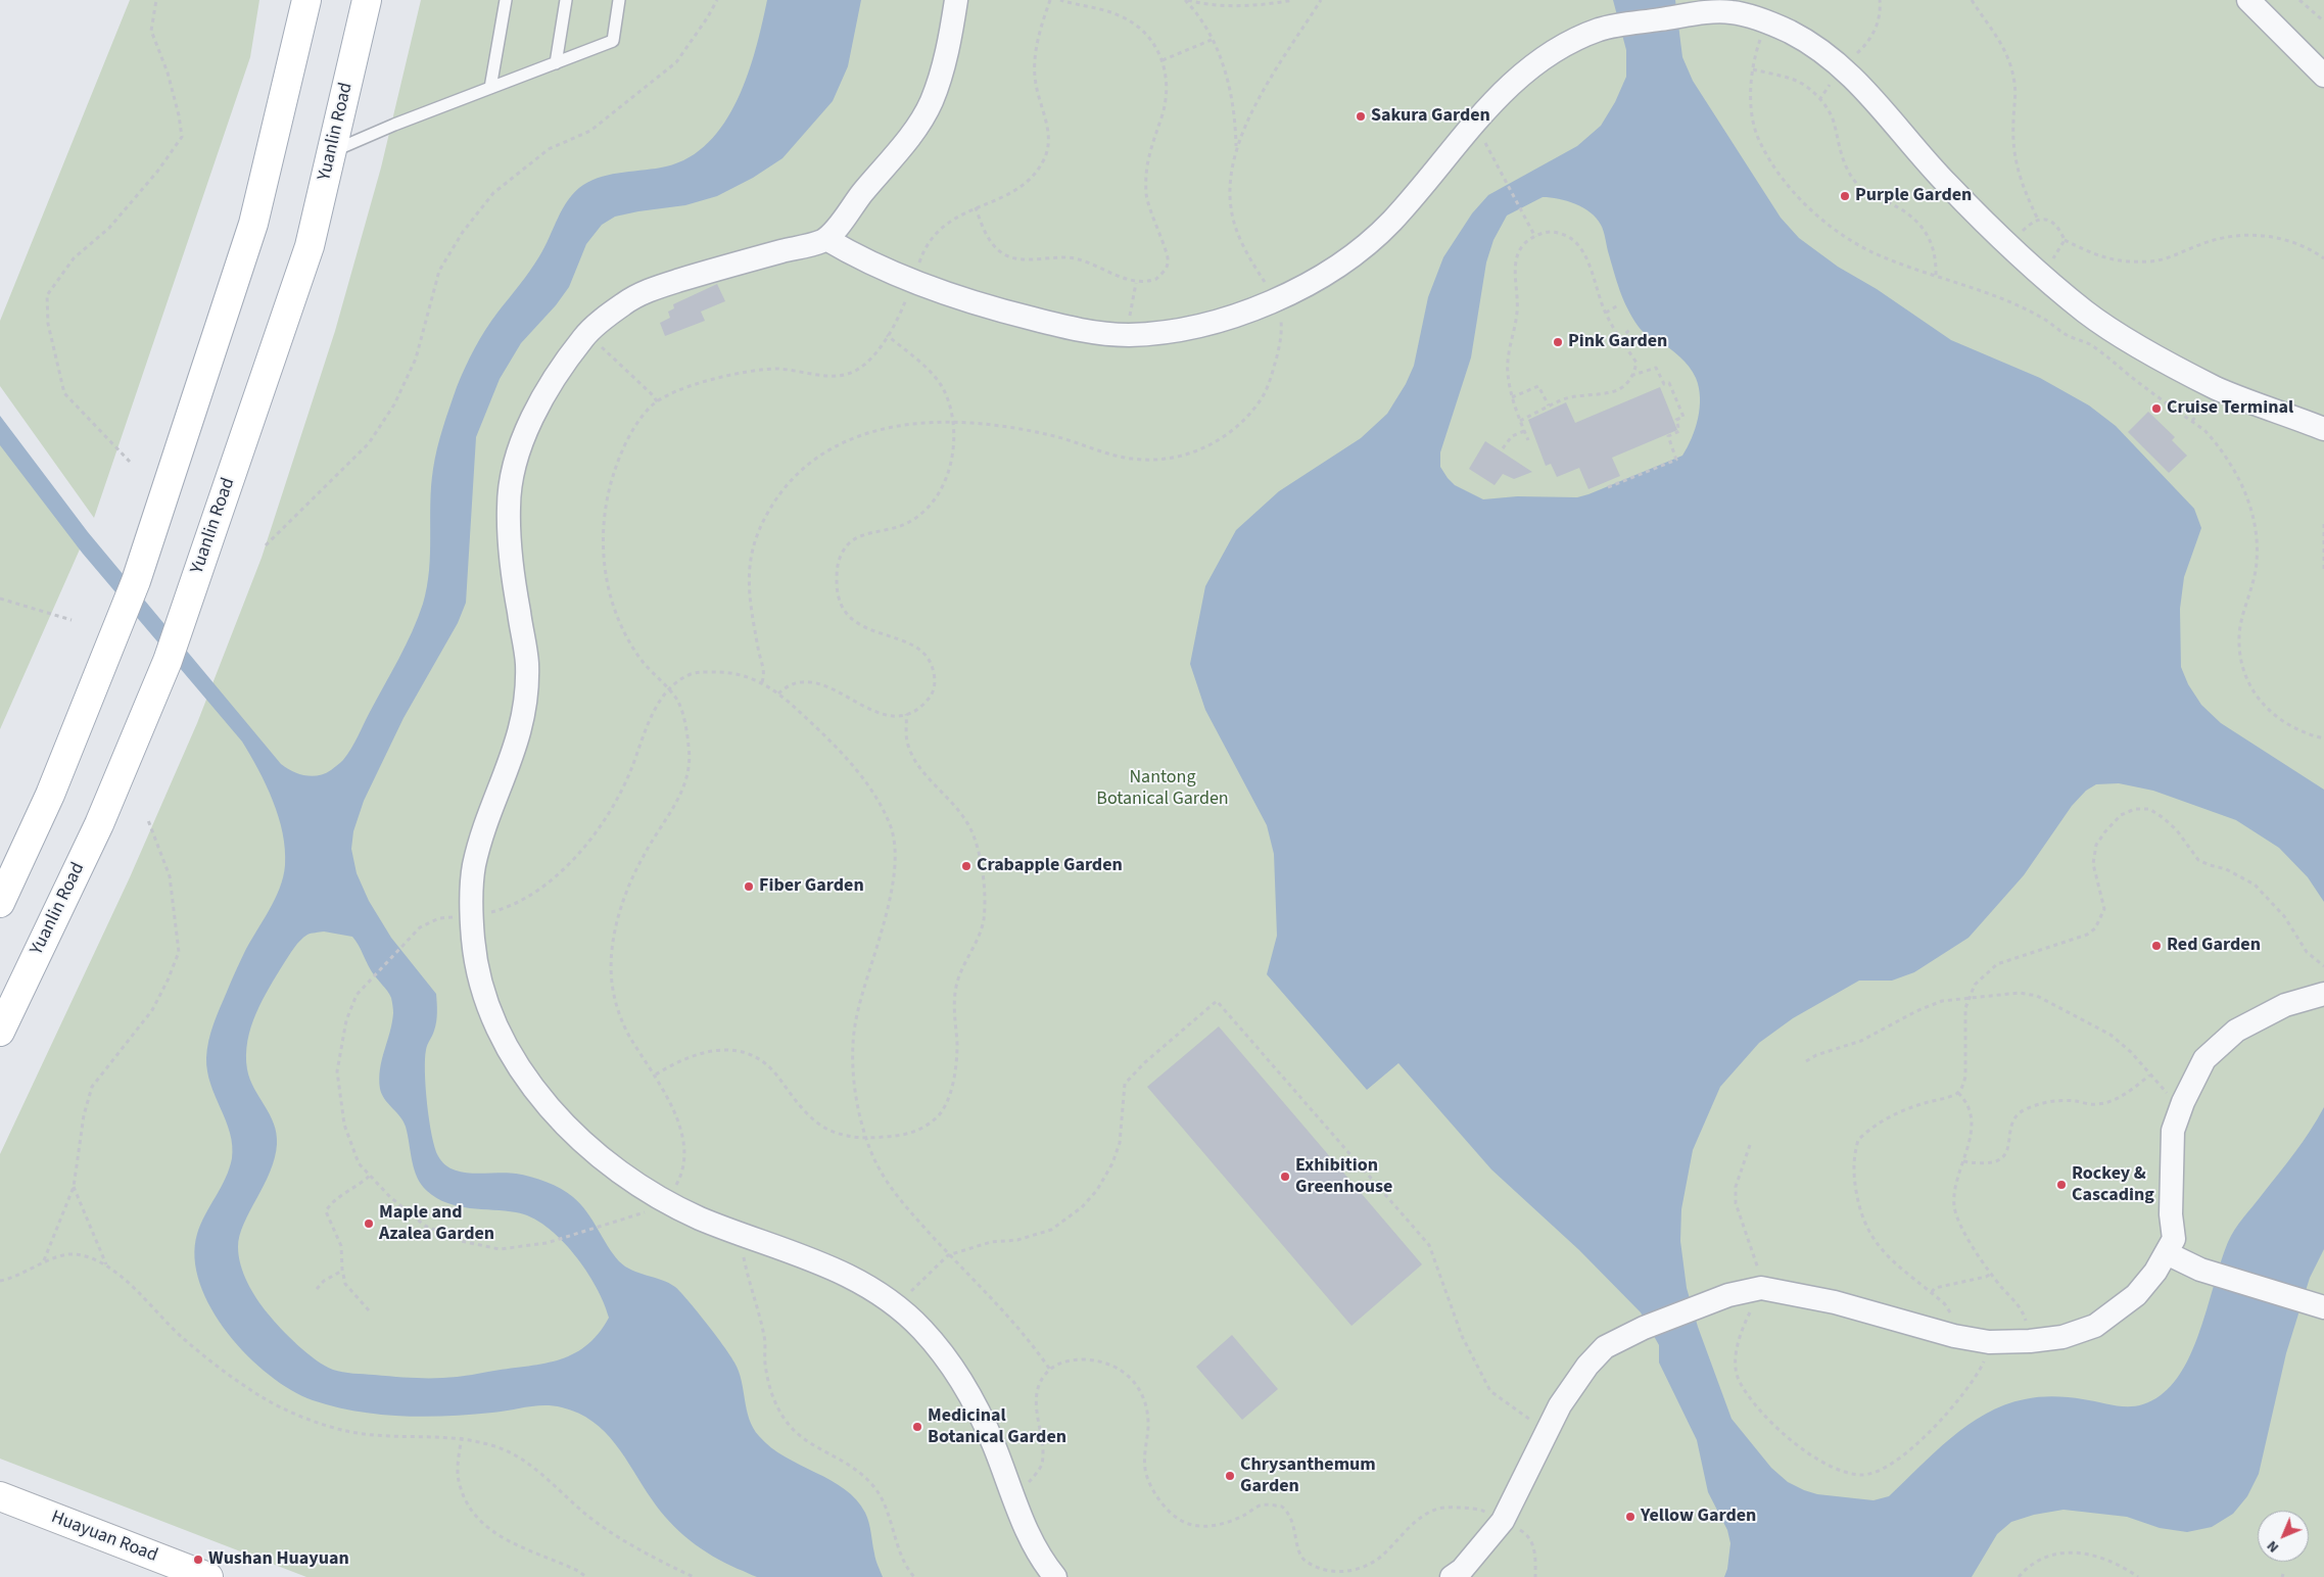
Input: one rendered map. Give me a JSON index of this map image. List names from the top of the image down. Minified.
{"streets":{"main road":["Yuanlin Road","Huayuan Road"]},"parks":["Nantong Botanical Garden"],"places":["Sakura Garden","Purple Garden","Pink Garden","Cruise Terminal","Crabapple Garden","Fiber Garden","Red Garden","Exhibition Greenhouse","Rockey & Cascading","Maple and Azalea Garden","Medicinal Botanical Garden","Chrysanthemum Garden","Yellow Garden","Wushan Huayuan"],"north":"bottom left"}
